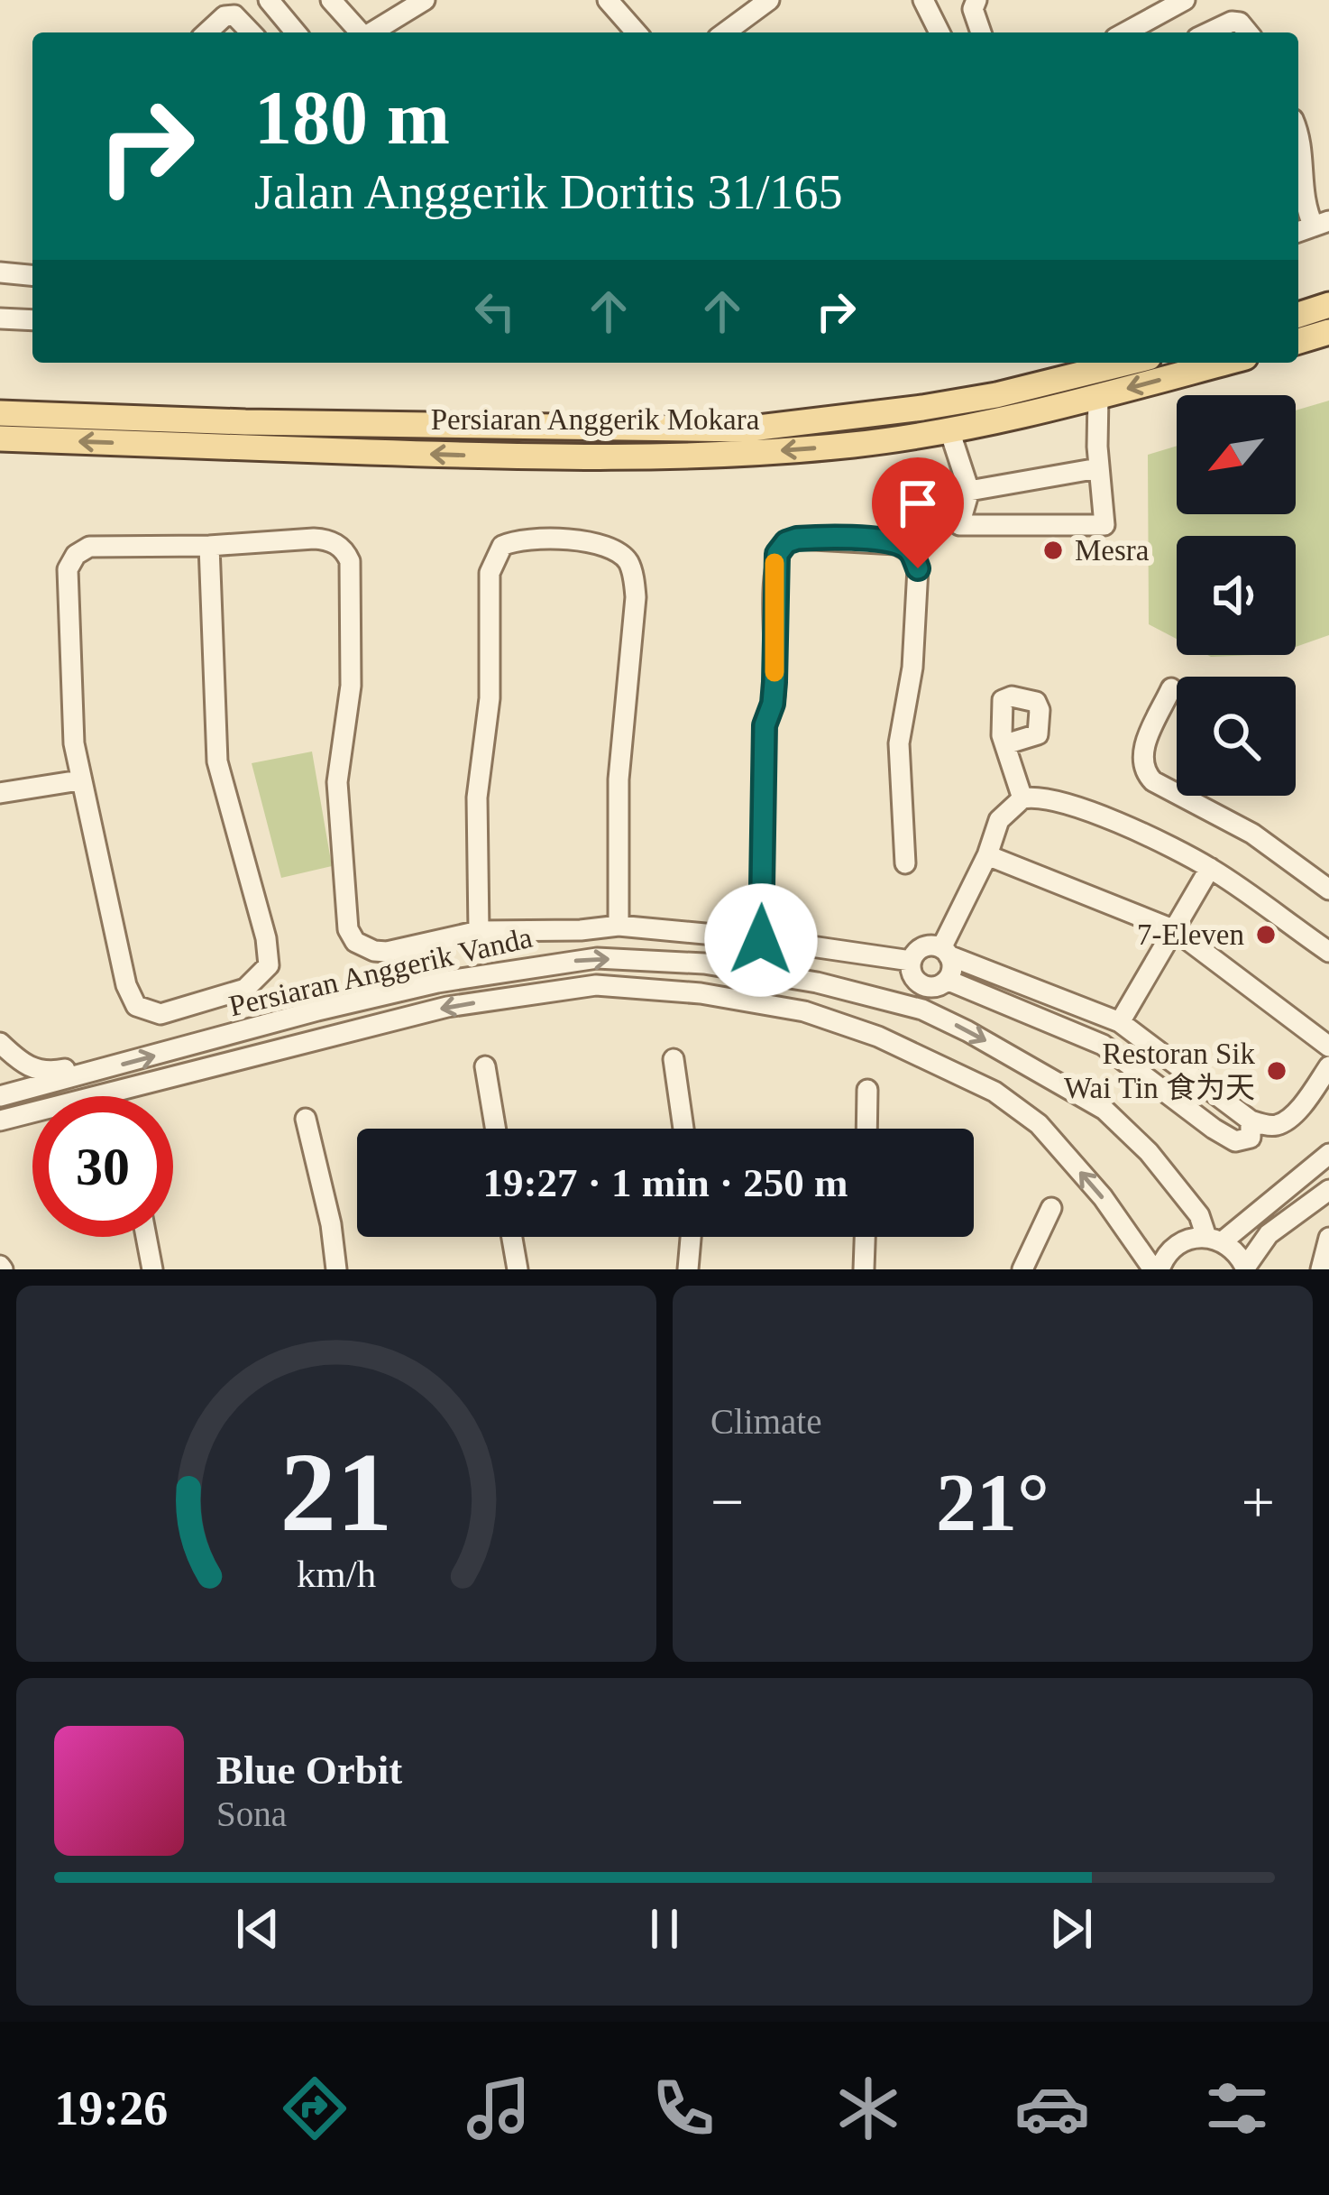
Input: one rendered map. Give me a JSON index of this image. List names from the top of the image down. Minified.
{"streets":{"main road":["Persiaran Anggerik Mokara"],"street":["Persiaran Anggerik Vanda"]},"places":["Mesra","7-Eleven","Restoran Sik Wai Tin 食为天"],"north":"bottom left","page":{"turn":["180 m","Jalan Anggerik Doritis 31/165"],"limit":"30","trip":"19:27 · 1 min · 250 m","tile":"Climate","heat":["−","21°","+"],"song":["Blue Orbit","Sona"],"tabs":"19:26","gauge":["21","km/h"]}}
